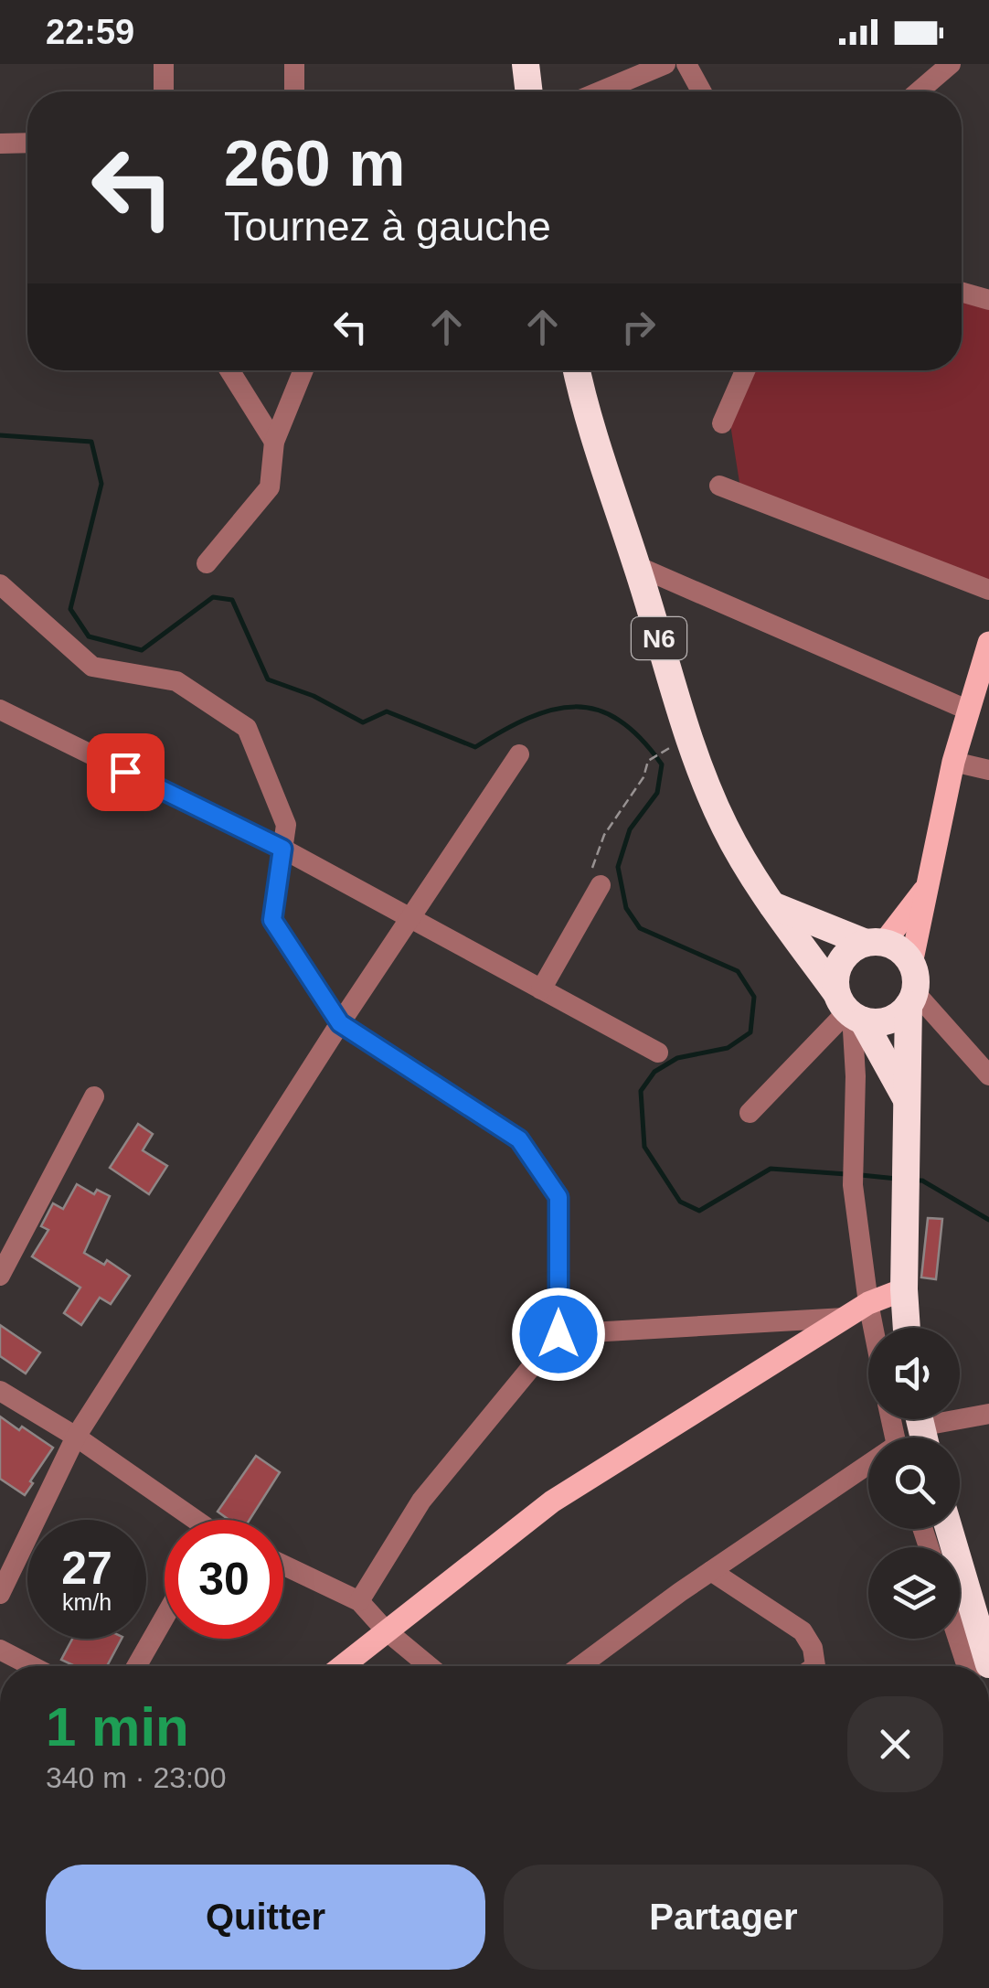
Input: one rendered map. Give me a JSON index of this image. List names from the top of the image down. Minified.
{"streets":{"highway":["N6"]},"page":{"status":"22:59","turn":["260 m","Tournez à gauche"],"speed":"27 km/h","limit":"30","heading":["1 min","340 m · 23:00"],"buttons":["Quitter","Partager"]}}
